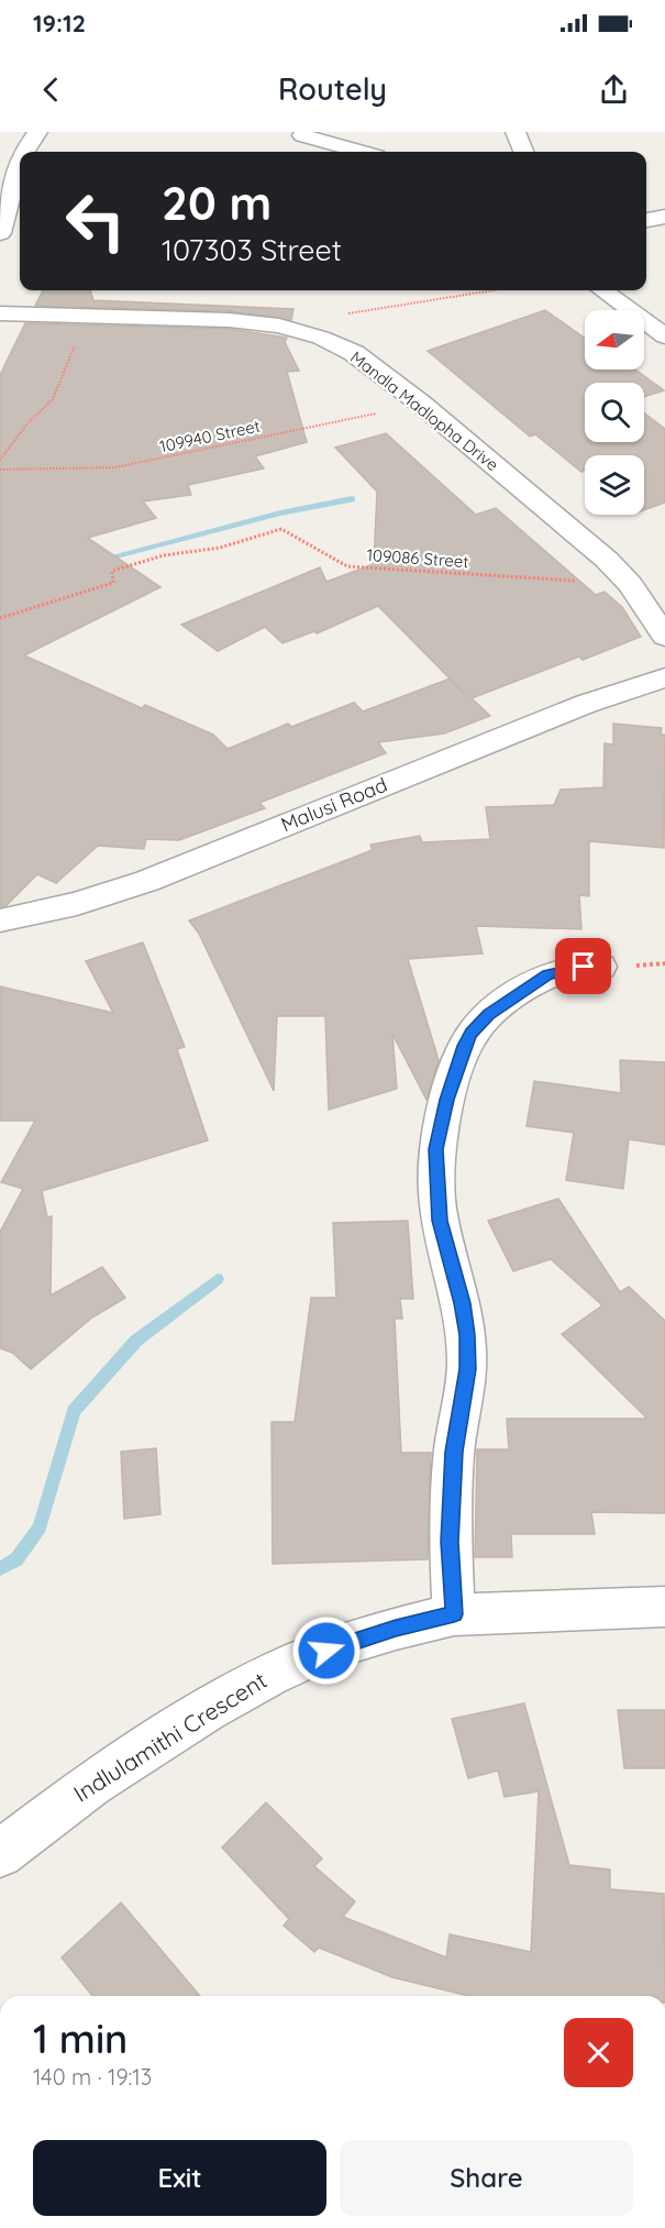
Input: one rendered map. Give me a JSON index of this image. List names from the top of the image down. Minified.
{"streets":{"street":["Mandla Madlopha Drive","Malusi Road","Indlulamithi Crescent"],"path":["109940 Street","109086 Street"]},"crossings":[["Mandla Madlopha Drive","109940 Street"],["Mandla Madlopha Drive","109086 Street"]],"north":"left","page":{"status":"19:12","header":"Routely","turn":["20 m","107303 Street"],"heading":["1 min","140 m · 19:13"],"buttons":["Exit","Share"]}}
